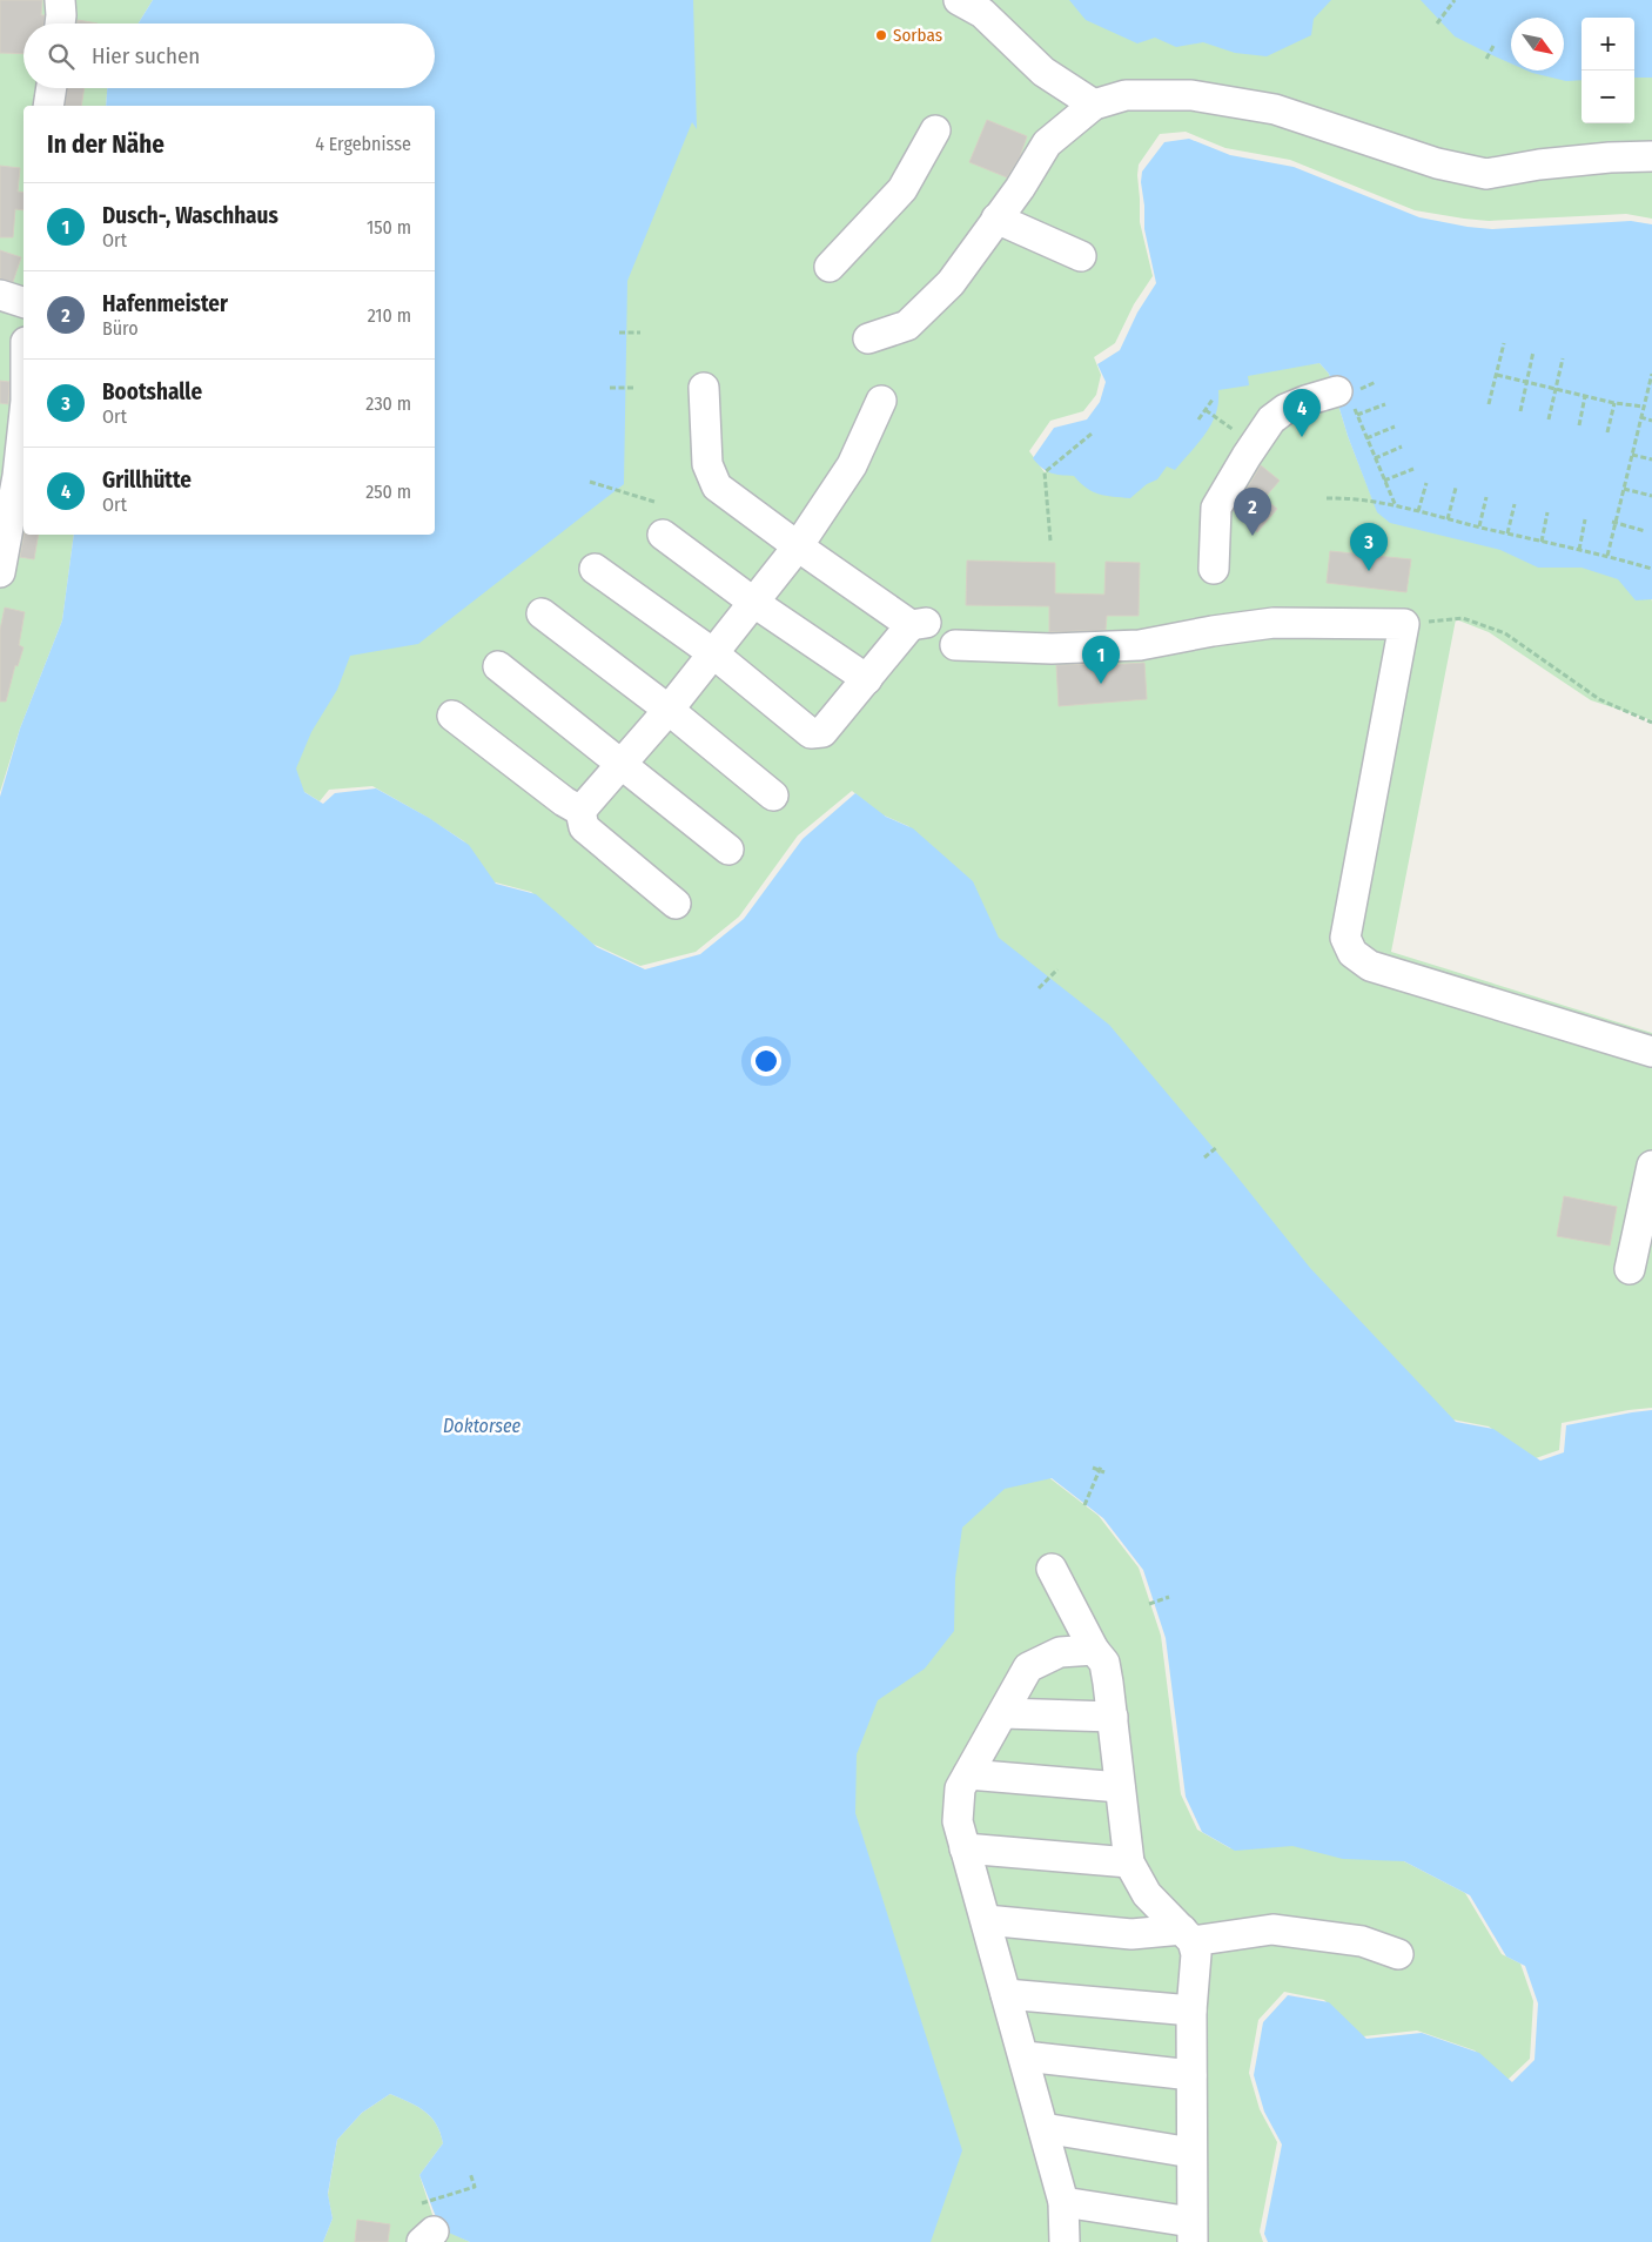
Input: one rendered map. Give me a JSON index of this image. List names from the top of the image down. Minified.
{"water":["Doktorsee"],"places":["Sorbas"],"north":"bottom right","page":{"map_buttons":["+","−"],"search":"Hier suchen","heading":["In der Nähe","4 Ergebnisse"],"list":[{"mark":"1","name":"Dusch-, Waschhaus","note":"Ort","value":"150 m"},{"mark":"2","name":"Hafenmeister","note":"Büro","value":"210 m"},{"mark":"3","name":"Bootshalle","note":"Ort","value":"230 m"},{"mark":"4","name":"Grillhütte","note":"Ort","value":"250 m"}],"pins":["4","2","3","1"]}}
